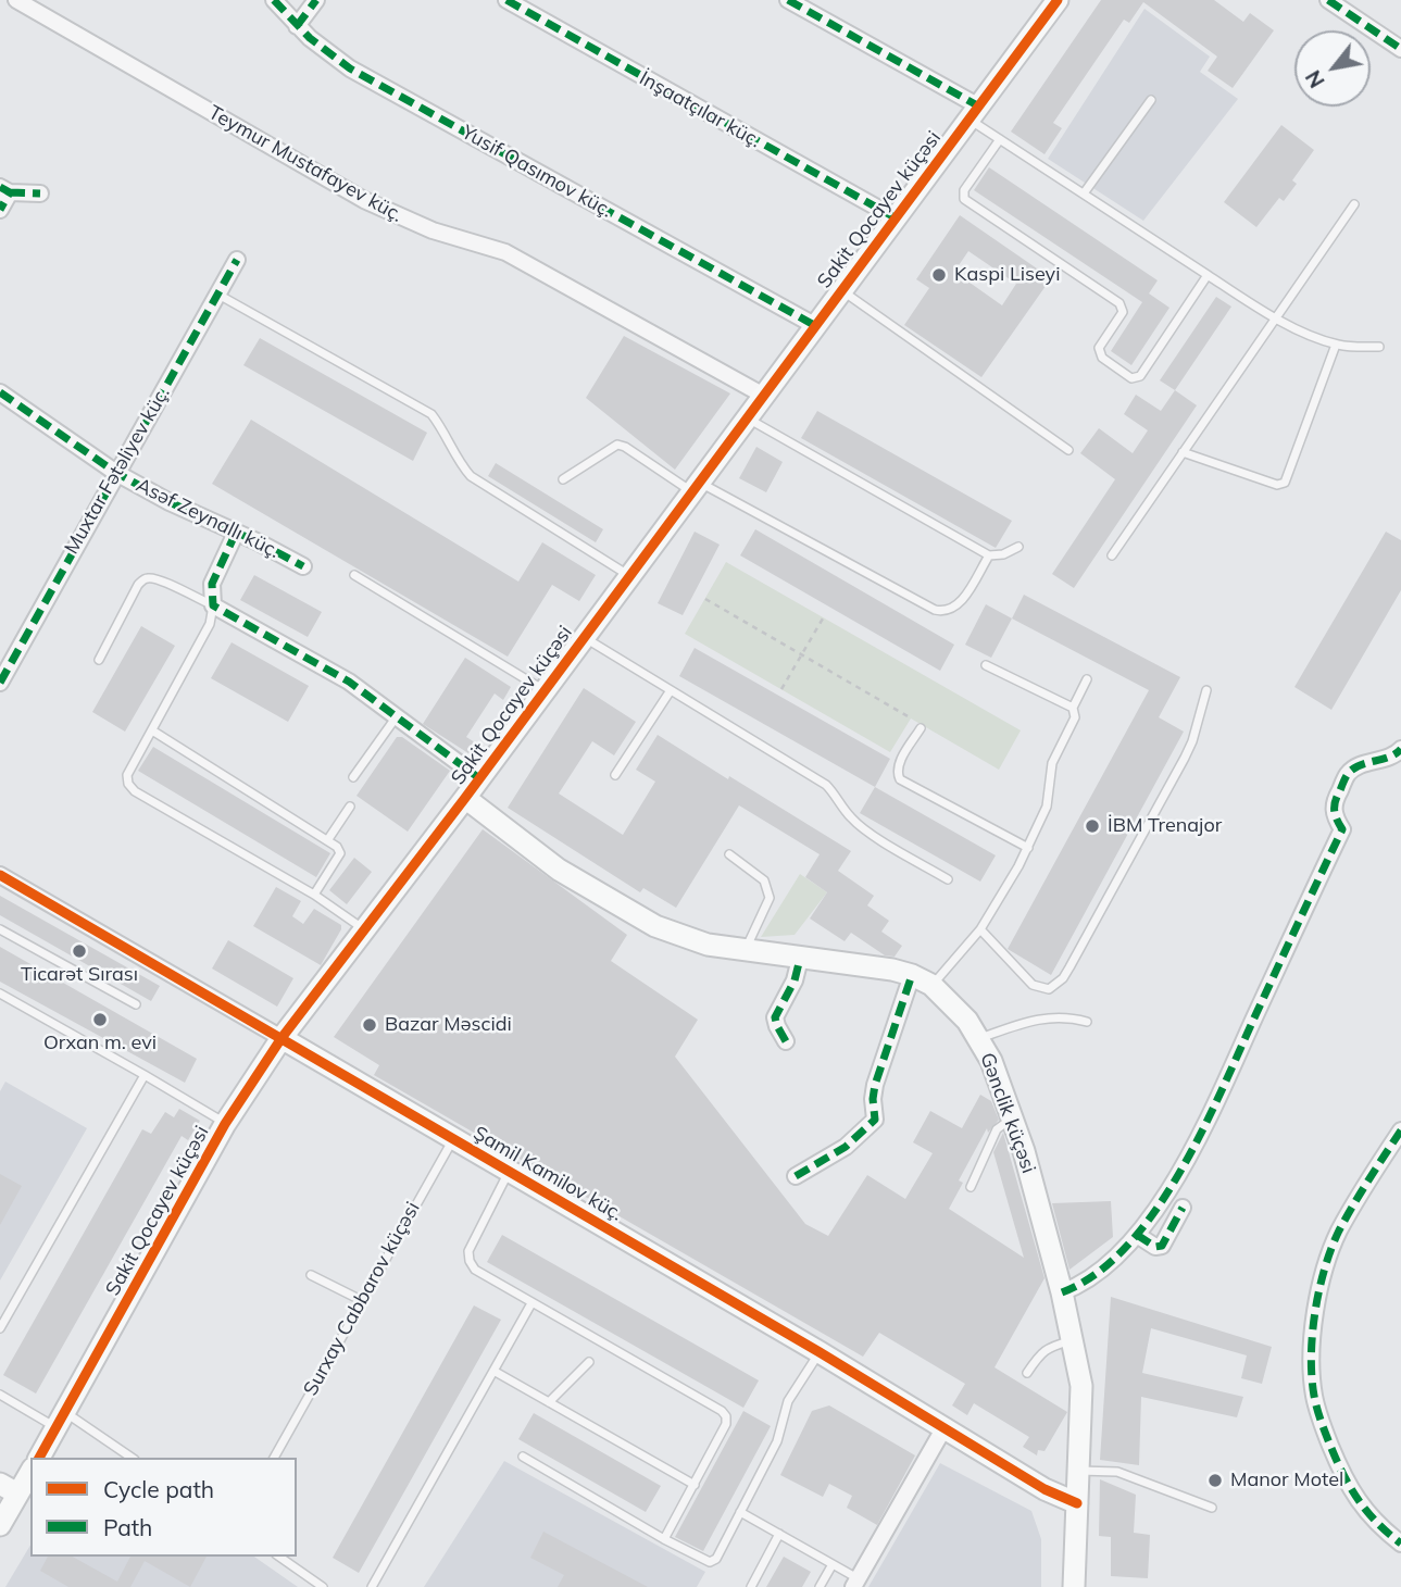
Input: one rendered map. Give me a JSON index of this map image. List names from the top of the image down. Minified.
{"streets":{"street":["İnşaatçılar küç.","Teymur Mustafayev küç.","Yusif Qasımov küç.","Sakit Qocayev küçəsi","Muxtar Fətəliyev küç.","Asəf Zeynallı küç.","Gənclik küçəsi","Şamil Kamilov küç."],"lane":["Surxay Cabbarov küçəsi"]},"crossings":[["İnşaatçılar küç.","Sakit Qocayev küçəsi"],["Teymur Mustafayev küç.","Sakit Qocayev küçəsi"],["Yusif Qasımov küç.","Sakit Qocayev küçəsi"],["Sakit Qocayev küçəsi","Gənclik küçəsi"],["Sakit Qocayev küçəsi","Şamil Kamilov küç."],["Muxtar Fətəliyev küç.","Asəf Zeynallı küç."],["Gənclik küçəsi","Şamil Kamilov küç."],["Şamil Kamilov küç.","Surxay Cabbarov küçəsi"]],"places":["Kaspi Liseyi","İBM Trenajor","Ticarət Sırası","Orxan m. evi","Bazar Məscidi","Manor Motel"],"legend":["Cycle path","Path"],"north":"bottom left"}
